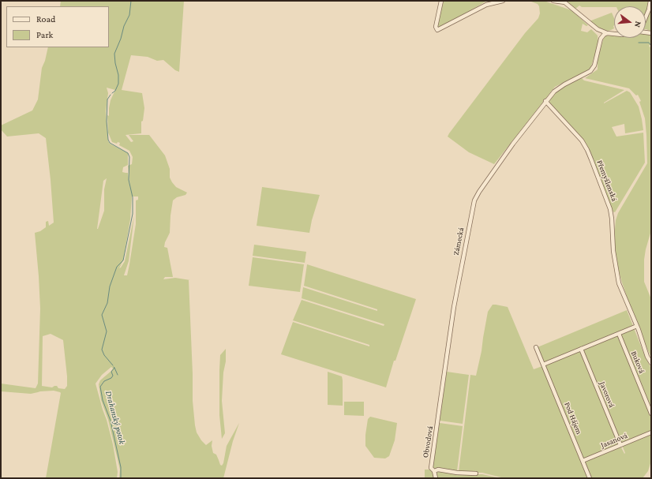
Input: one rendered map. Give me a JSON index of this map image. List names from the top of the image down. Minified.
{"streets":{"street":["Přemyšlenská","Zámecká","Buková","Javorová","Pod Hájem","Jasanová","Obvodová"]},"crossings":[["Přemyšlenská","Zámecká"],["Zámecká","Obvodová"],["Javorová","Jasanová"],["Pod Hájem","Jasanová"]],"water":["Drahanský potok"],"legend":["Road","Park"],"north":"right"}
